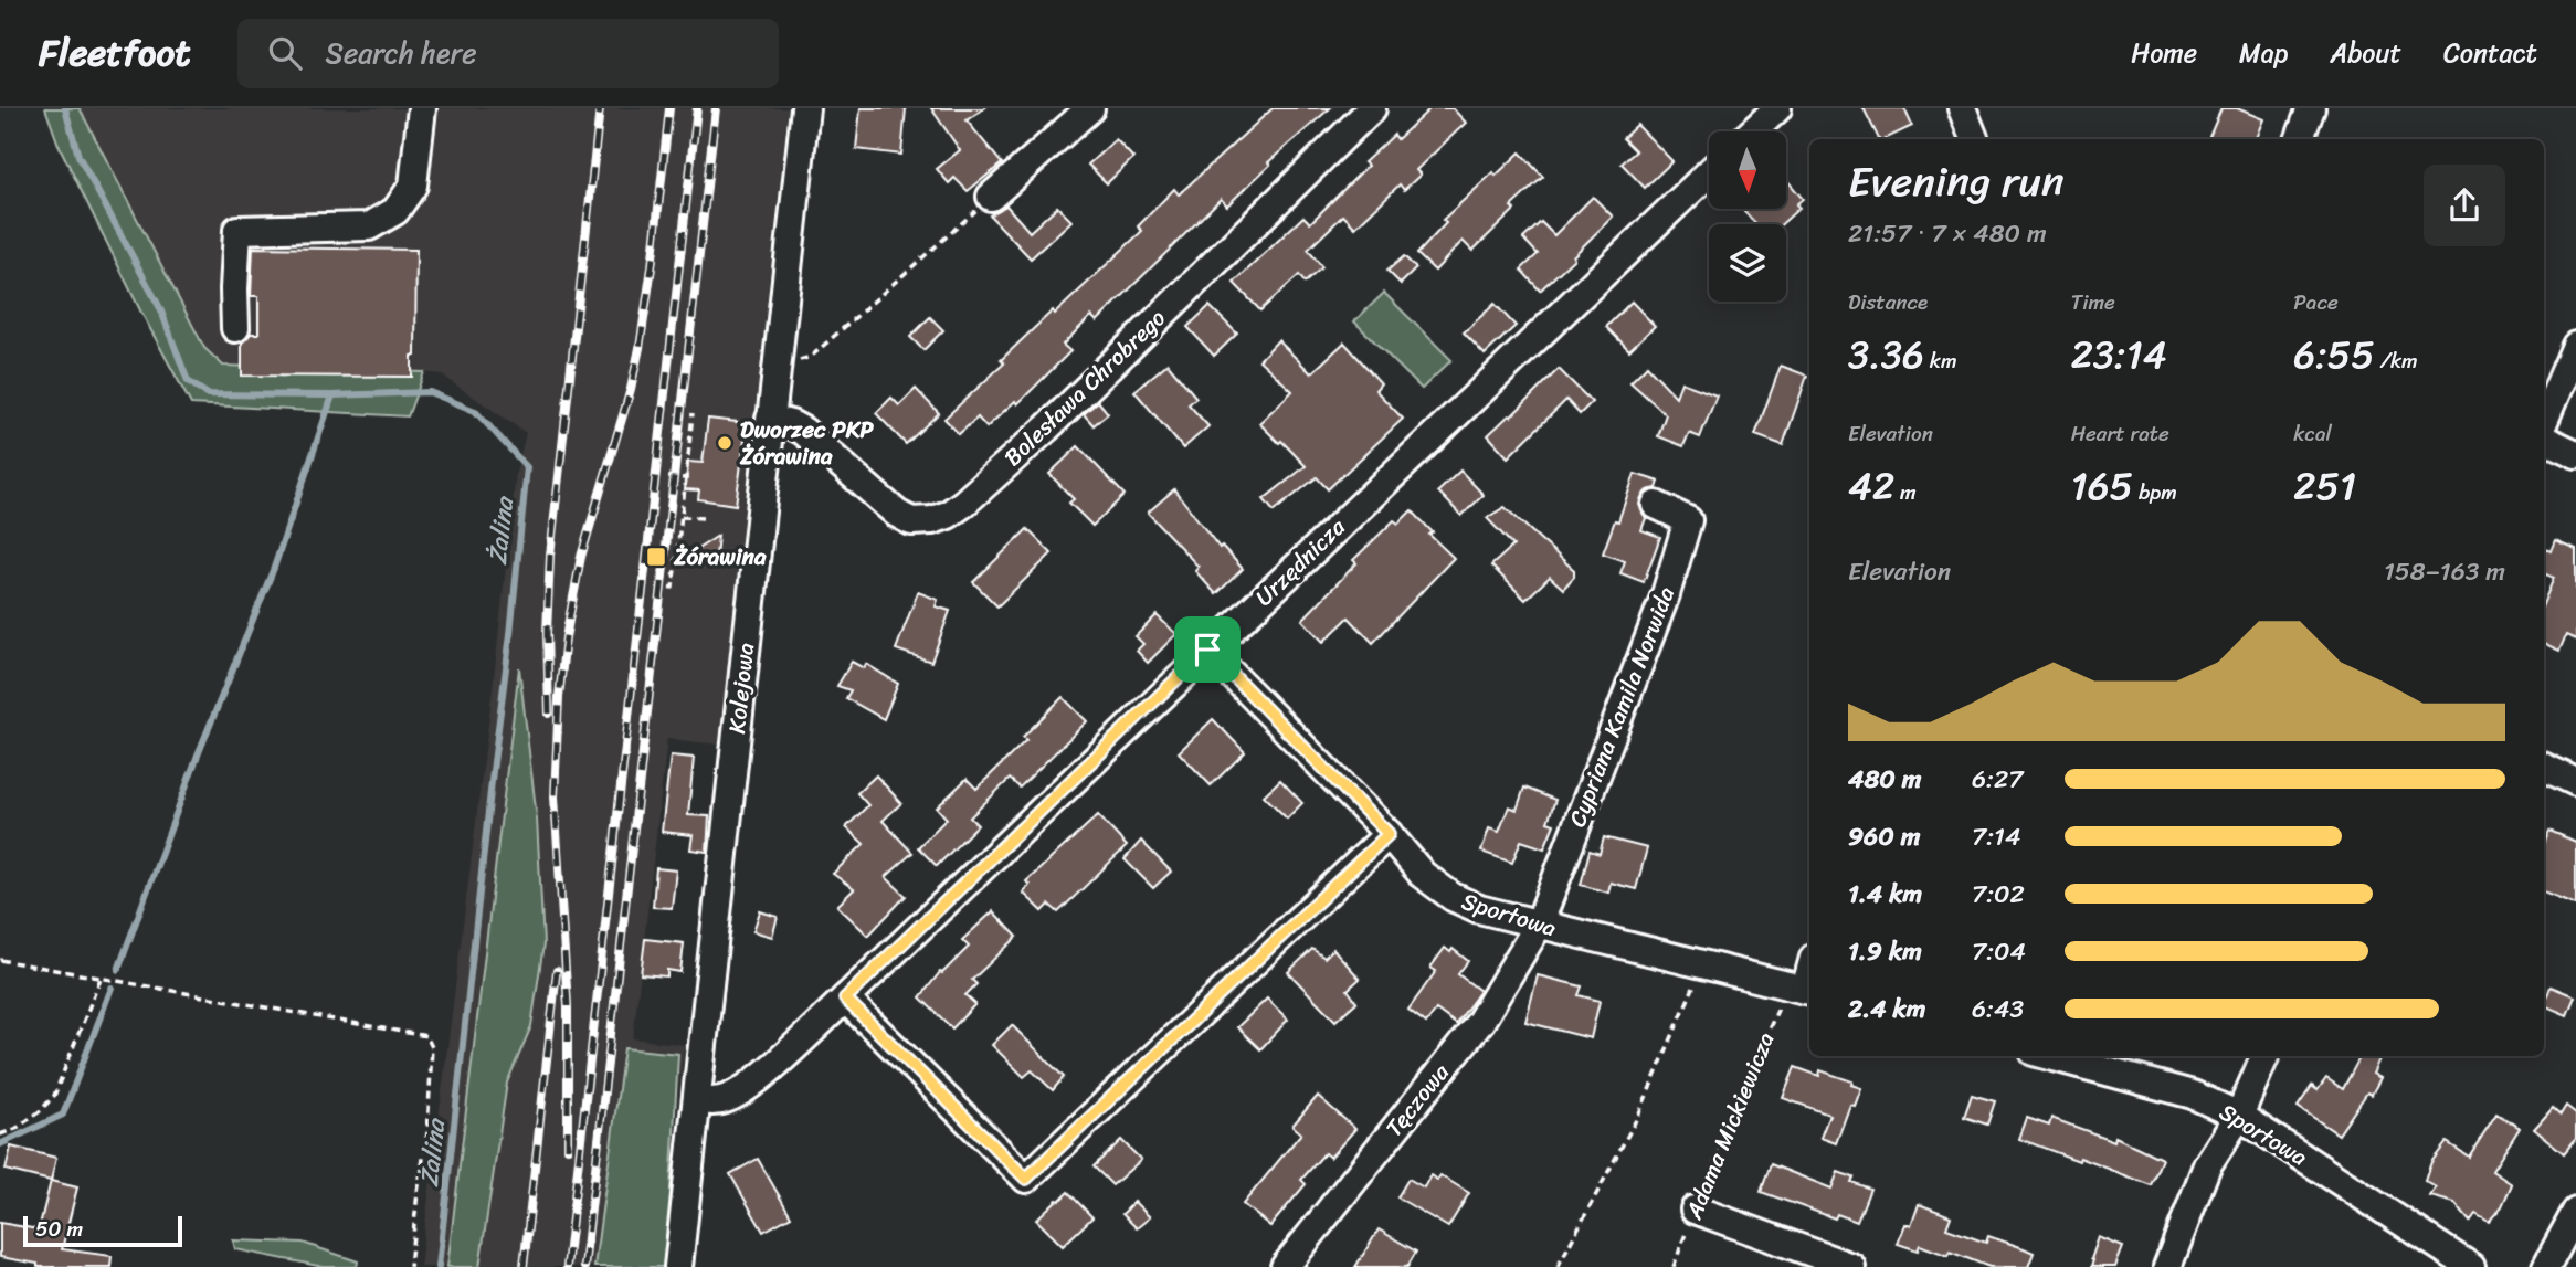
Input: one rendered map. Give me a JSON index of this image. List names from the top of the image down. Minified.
{"streets":{"street":["Bolesława Chrobrego","Urzędnicza","Kolejowa","Cypriana Kamila Norwida","Sportowa","Tęczowa"],"path":["Adama Mickiewicza"]},"crossings":[["Bolesława Chrobrego","Kolejowa"],["Urzędnicza","Kolejowa"],["Urzędnicza","Sportowa"],["Cypriana Kamila Norwida","Sportowa"],["Cypriana Kamila Norwida","Tęczowa"],["Sportowa","Tęczowa"],["Sportowa","Adama Mickiewicza"]],"water":["Żalina"],"places":{"other":["Dworzec PKP Żórawina"],"transit":["Żórawina"]},"scale_bar":"50 m","north":"bottom","page":{"header":"Fleetfoot","search":"Search here","nav":["Home","Map","About","Contact"],"heading":["Evening run","21:57 · 7 × 480 m"],"stats":[["Distance","3.36 km"],["Time","23:14"],["Pace","6:55 /km"],["Elevation","42 m"],["Heart rate","165 bpm"],["kcal","251"]],"chart":["Elevation","158–163 m"],"list":[{"name":"480 m","note":"6:27"},{"name":"960 m","note":"7:14"},{"name":"1.4 km","note":"7:02"},{"name":"1.9 km","note":"7:04"},{"name":"2.4 km","note":"6:43"}],"scale":"50 m"}}
